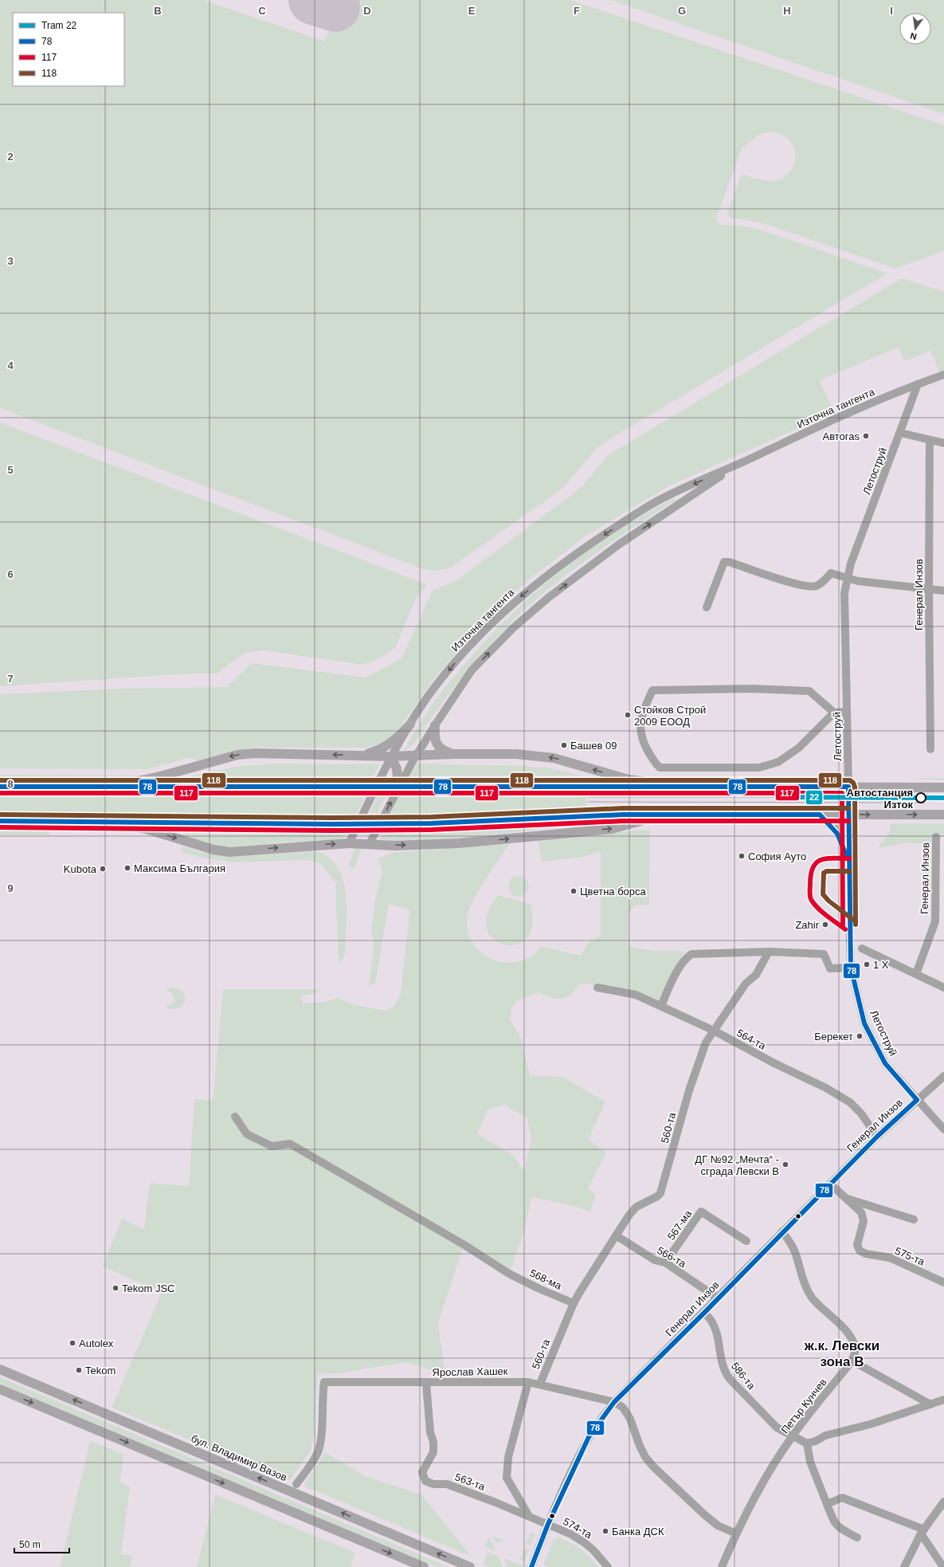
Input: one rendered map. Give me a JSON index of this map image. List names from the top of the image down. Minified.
{"streets":{"main road":["бул. Владимир Вазов"],"street":["Източна тангента","Летоструй","Генерал Инзов","564-та","560-та","567-ма","575-та","566-та","568-ма","Ярослав Хашек","586-та","Петър Кунчев","563-та","574-та"]},"crossings":[["Източна тангента","Летоструй"],["Летоструй","Генерал Инзов"],["Генерал Инзов","564-та"],["Генерал Инзов","566-та"],["Генерал Инзов","Ярослав Хашек"],["Генерал Инзов","586-та"],["Генерал Инзов","Петър Кунчев"],["Генерал Инзов","563-та"],["Генерал Инзов","574-та"],["564-та","560-та"],["560-та","566-та"],["560-та","568-ма"],["560-та","Ярослав Хашек"],["567-ма","566-та"],["Ярослав Хашек","563-та"],["586-та","Петър Кунчев"],["563-та","574-та"]],"districts":["ж.к. Левски зона В"],"places":["Автогаѕ","Стойков Строй 2009 ЕООД","Башев 09","Автостанция Изток","София Ауто","Максима България","Kubota","Цветна борса","Zahir","1 Х","Берекет","ДГ №92 „Мечта“ - сграда Левски В","Tekom JSC","Autolex","Tekom","Банка ДСК"],"lines":["transit line 118","transit line 78","transit line 117","tram line 22"],"legend":["Tram 22","78","117","118"],"scale_bar":"50 m","north":"bottom","grid":{"columns":["B","C","D","E","F","G","H","I"],"rows":["2","3","4","5","6","7","8","9"]}}
